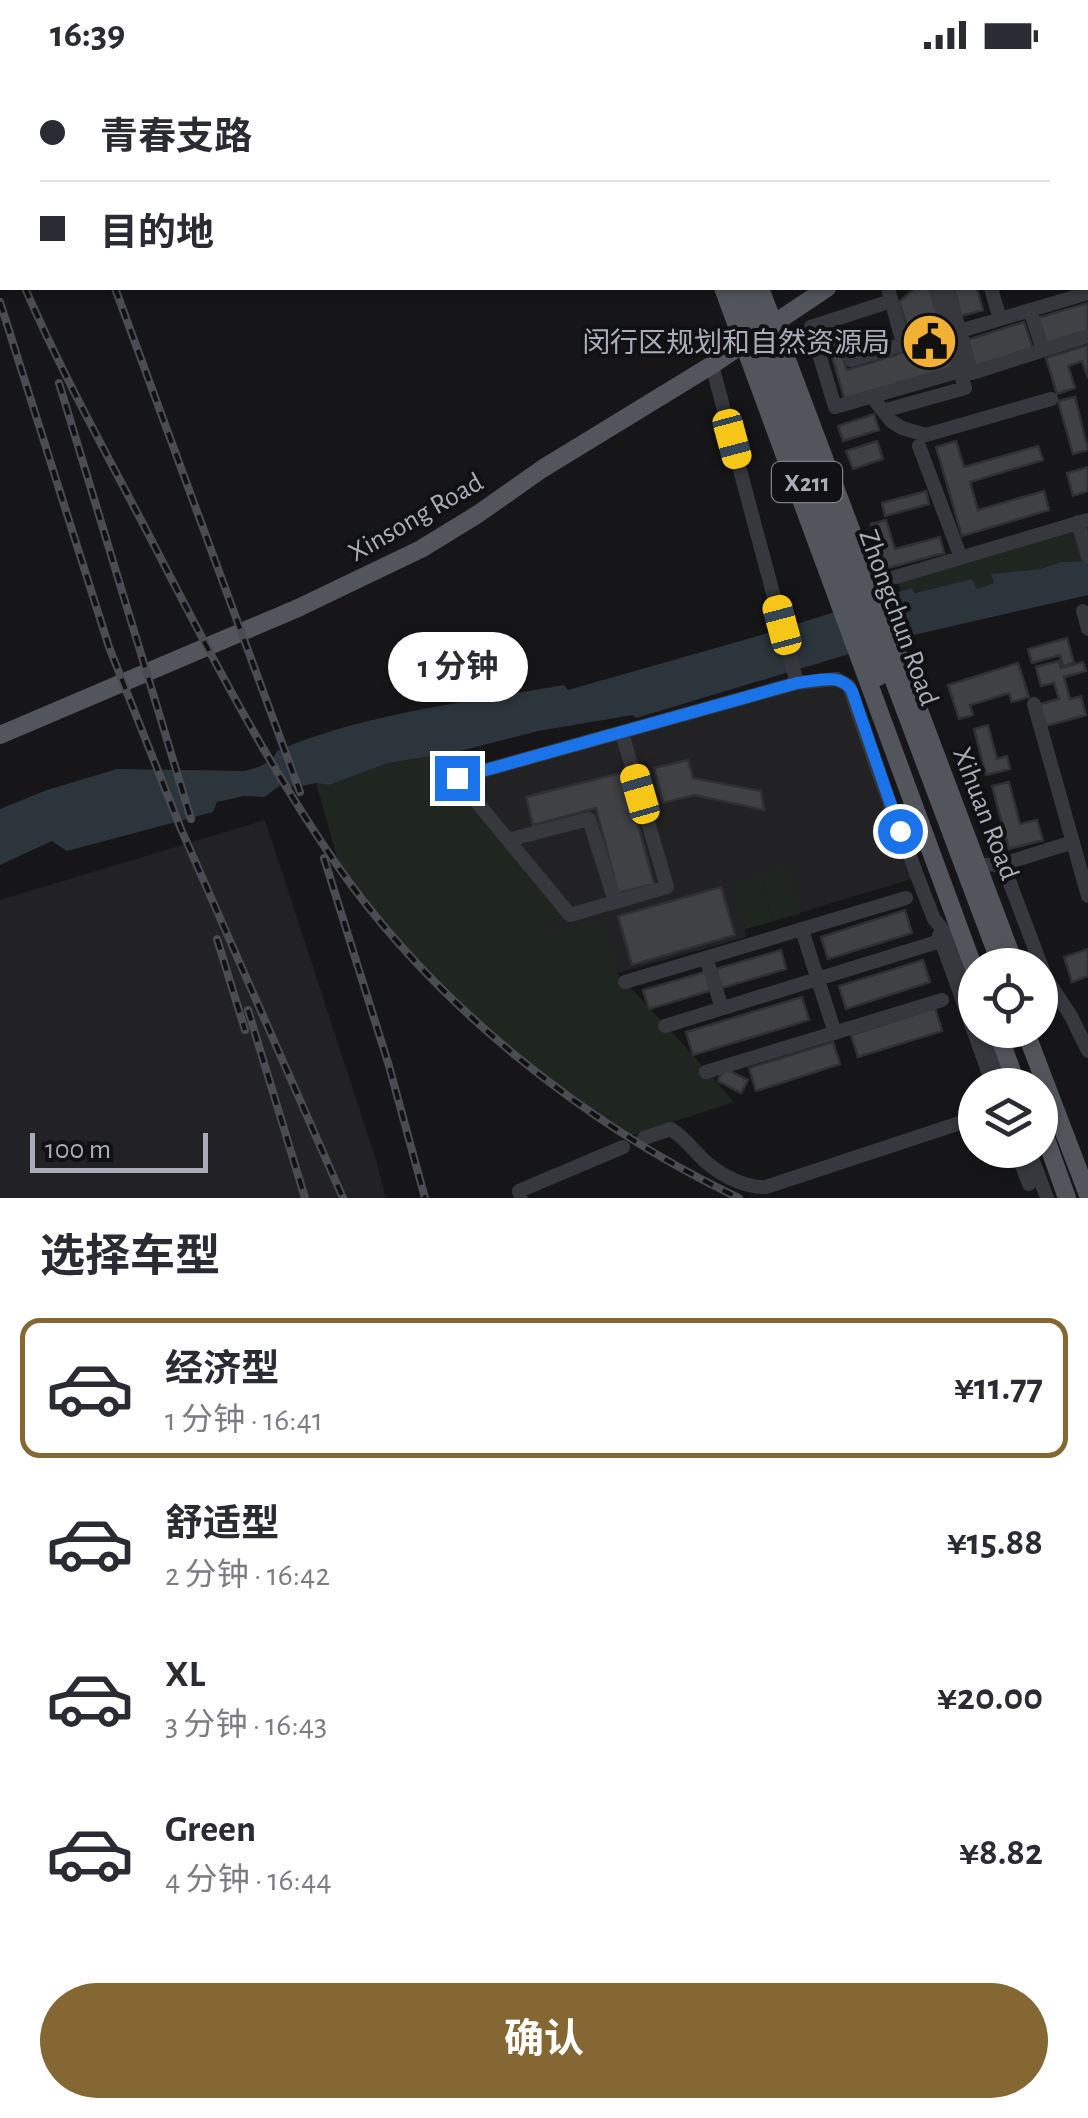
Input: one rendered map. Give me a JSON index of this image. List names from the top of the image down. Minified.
{"streets":{"main road":["X211","Xinsong Road","Zhongchun Road","Xihuan Road"]},"crossings":[["Xinsong Road","Xihuan Road"],["Zhongchun Road","Xihuan Road"]],"places":{"public building":["闵行区规划和自然资源局"]},"scale_bar":"100 m","page":{"status":"16:39","banner":["青春支路","目的地"],"bubble":"1 分钟","scale":"100 m","heading":"选择车型","list":[{"name":"经济型","note":"1 分钟 · 16:41","value":"¥11.77"},{"name":"舒适型","note":"2 分钟 · 16:42","value":"¥15.88"},{"name":"XL","note":"3 分钟 · 16:43","value":"¥20.00"},{"name":"Green","note":"4 分钟 · 16:44","value":"¥8.82"}],"buttons":"确认"}}
